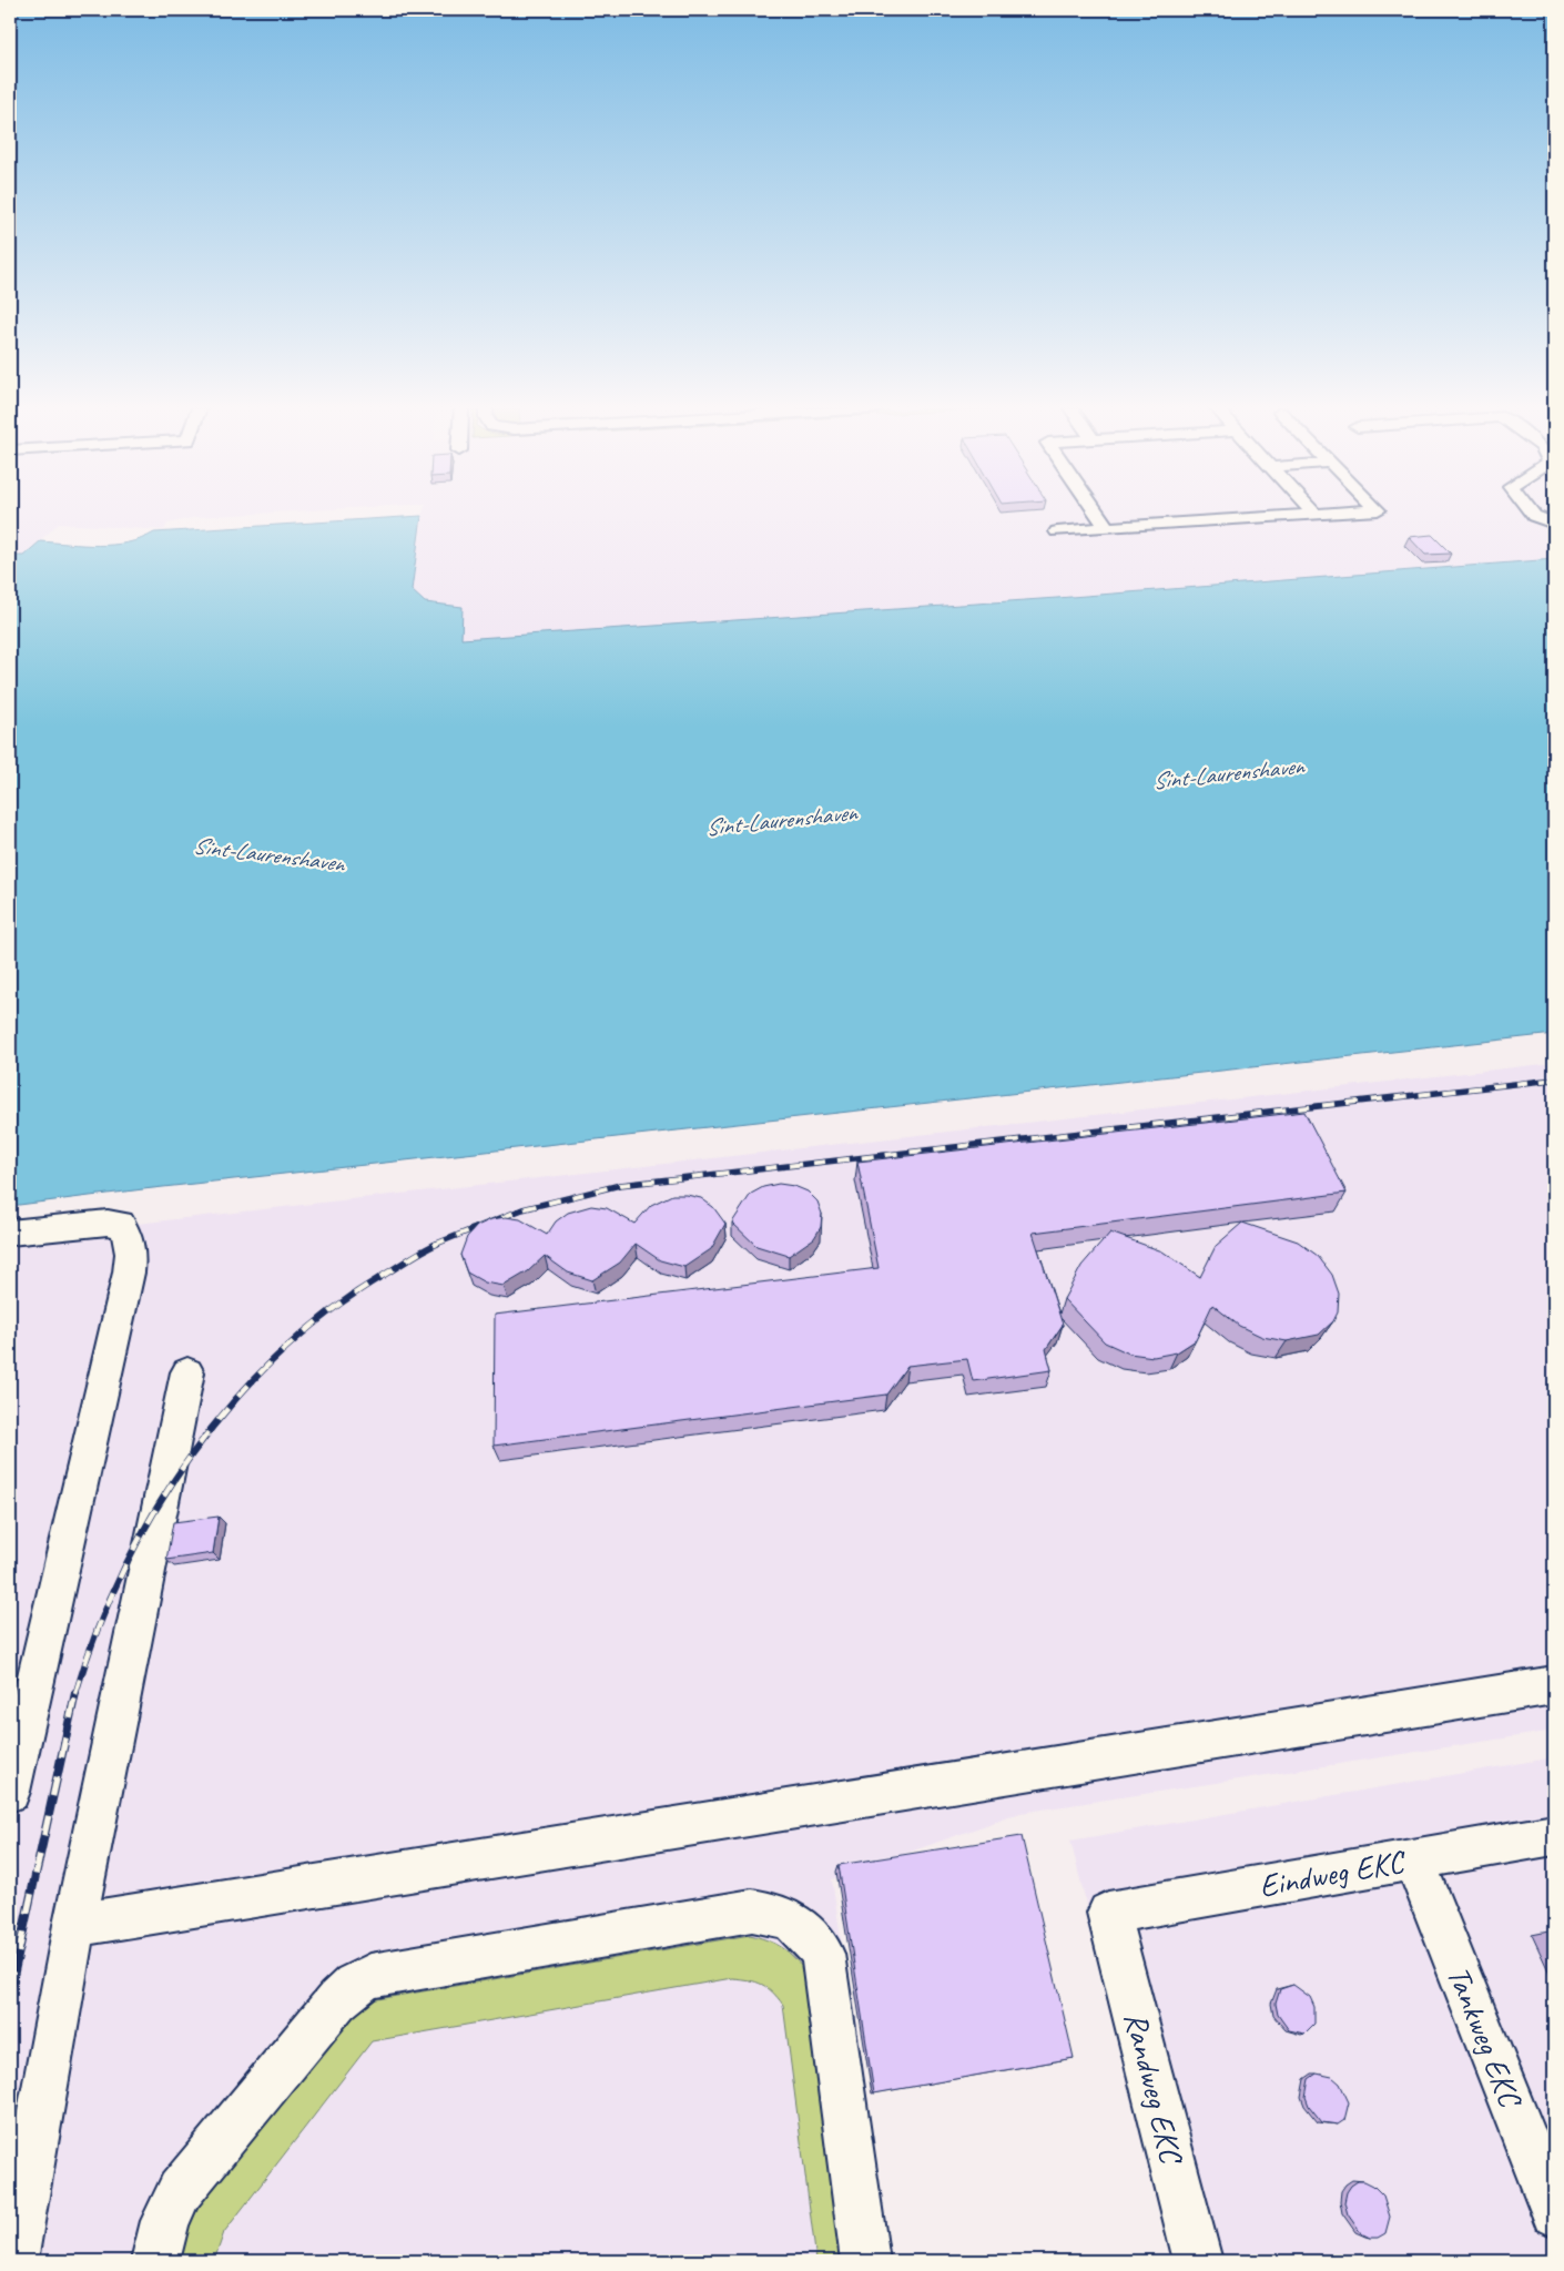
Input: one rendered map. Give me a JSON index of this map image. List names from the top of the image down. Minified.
{"streets":{"street":["Eindweg EKC","Tankweg EKC","Randweg EKC"]},"crossings":[["Eindweg EKC","Tankweg EKC"],["Eindweg EKC","Randweg EKC"]],"water":["Sint-Laurenshaven"]}
